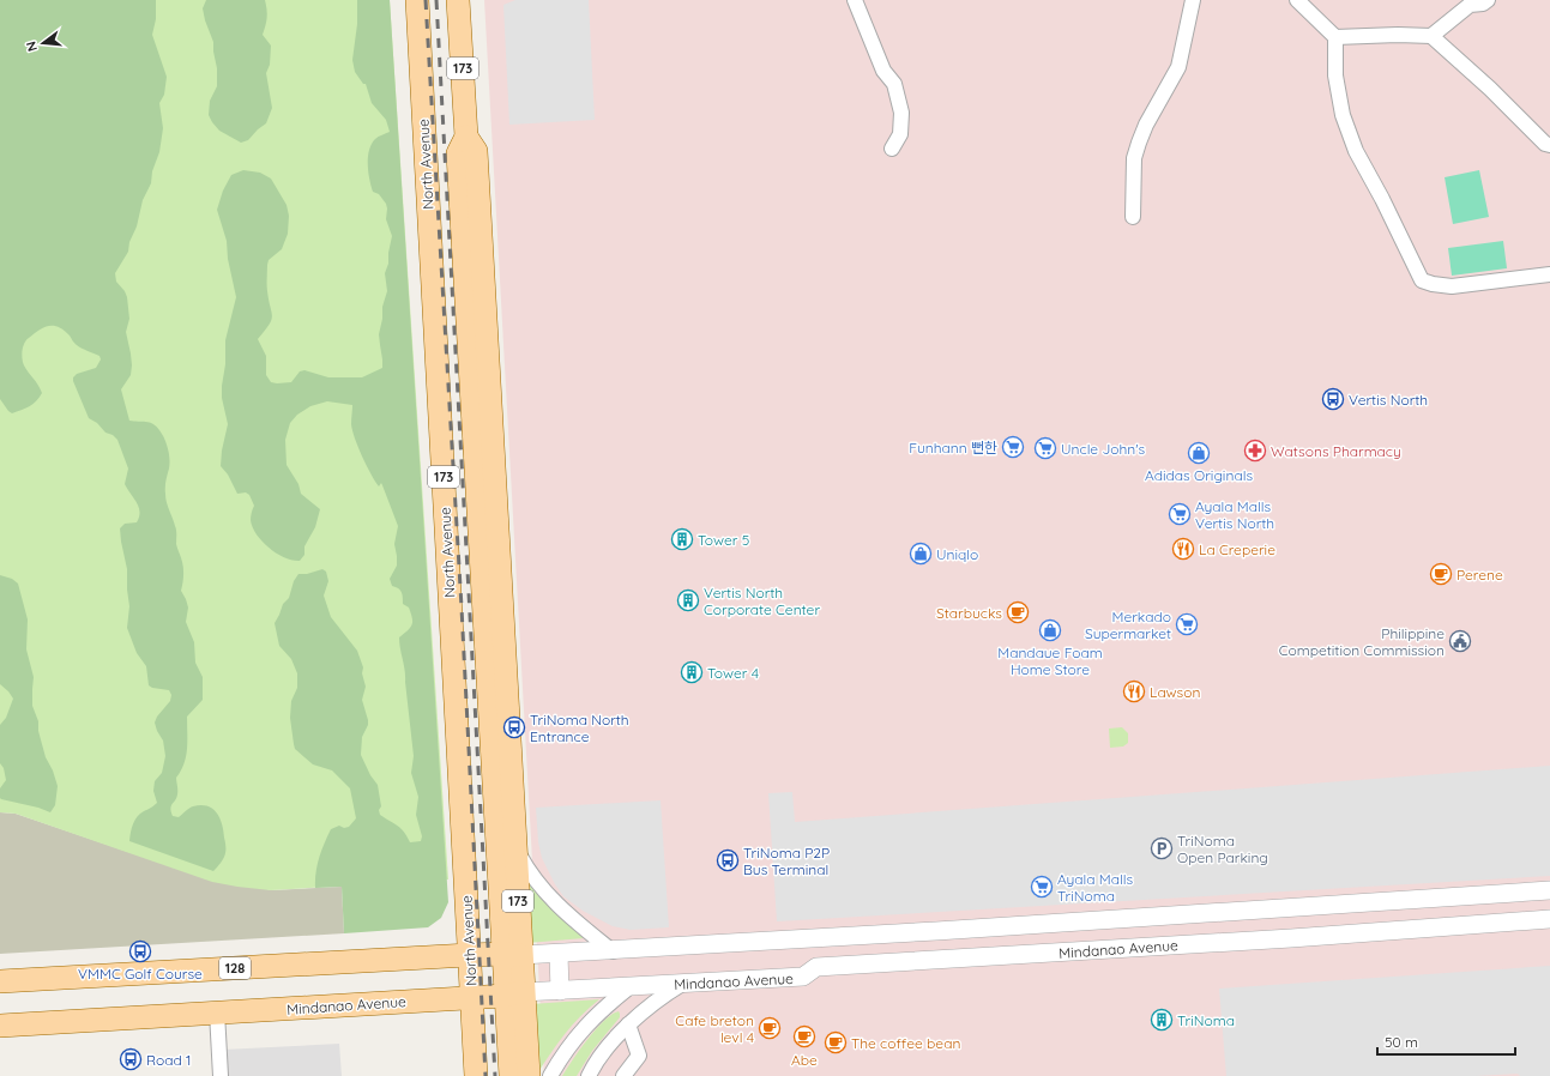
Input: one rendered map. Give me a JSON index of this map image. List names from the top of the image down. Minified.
{"streets":{"main road":["173","North Avenue","Mindanao Avenue","128"]},"crossings":[["173","Mindanao Avenue"],["North Avenue","Mindanao Avenue"]],"places":{"bus stop":["Vertis North","TriNoma North Entrance","TriNoma P2P Bus Terminal","VMMC Golf Course","Road 1"],"supermarket":["Funhann 뻔한","Uncle John's","Ayala Malls Vertis North","Merkado Supermarket","Ayala Malls TriNoma"],"pharmacy":["Watsons Pharmacy"],"shop":["Adidas Originals","Uniqlo","Mandaue Foam Home Store"],"building":["Tower 5","Vertis North Corporate Center","Tower 4","TriNoma"],"restaurant":["La Creperie","Lawson"],"cafe":["Perene","Starbucks","Cafe breton levl 4","Abe","The coffee bean"],"public building":["Philippine Competition Commission"],"parking":["TriNoma Open Parking"]},"scale_bar":"50 m","north":"left"}
